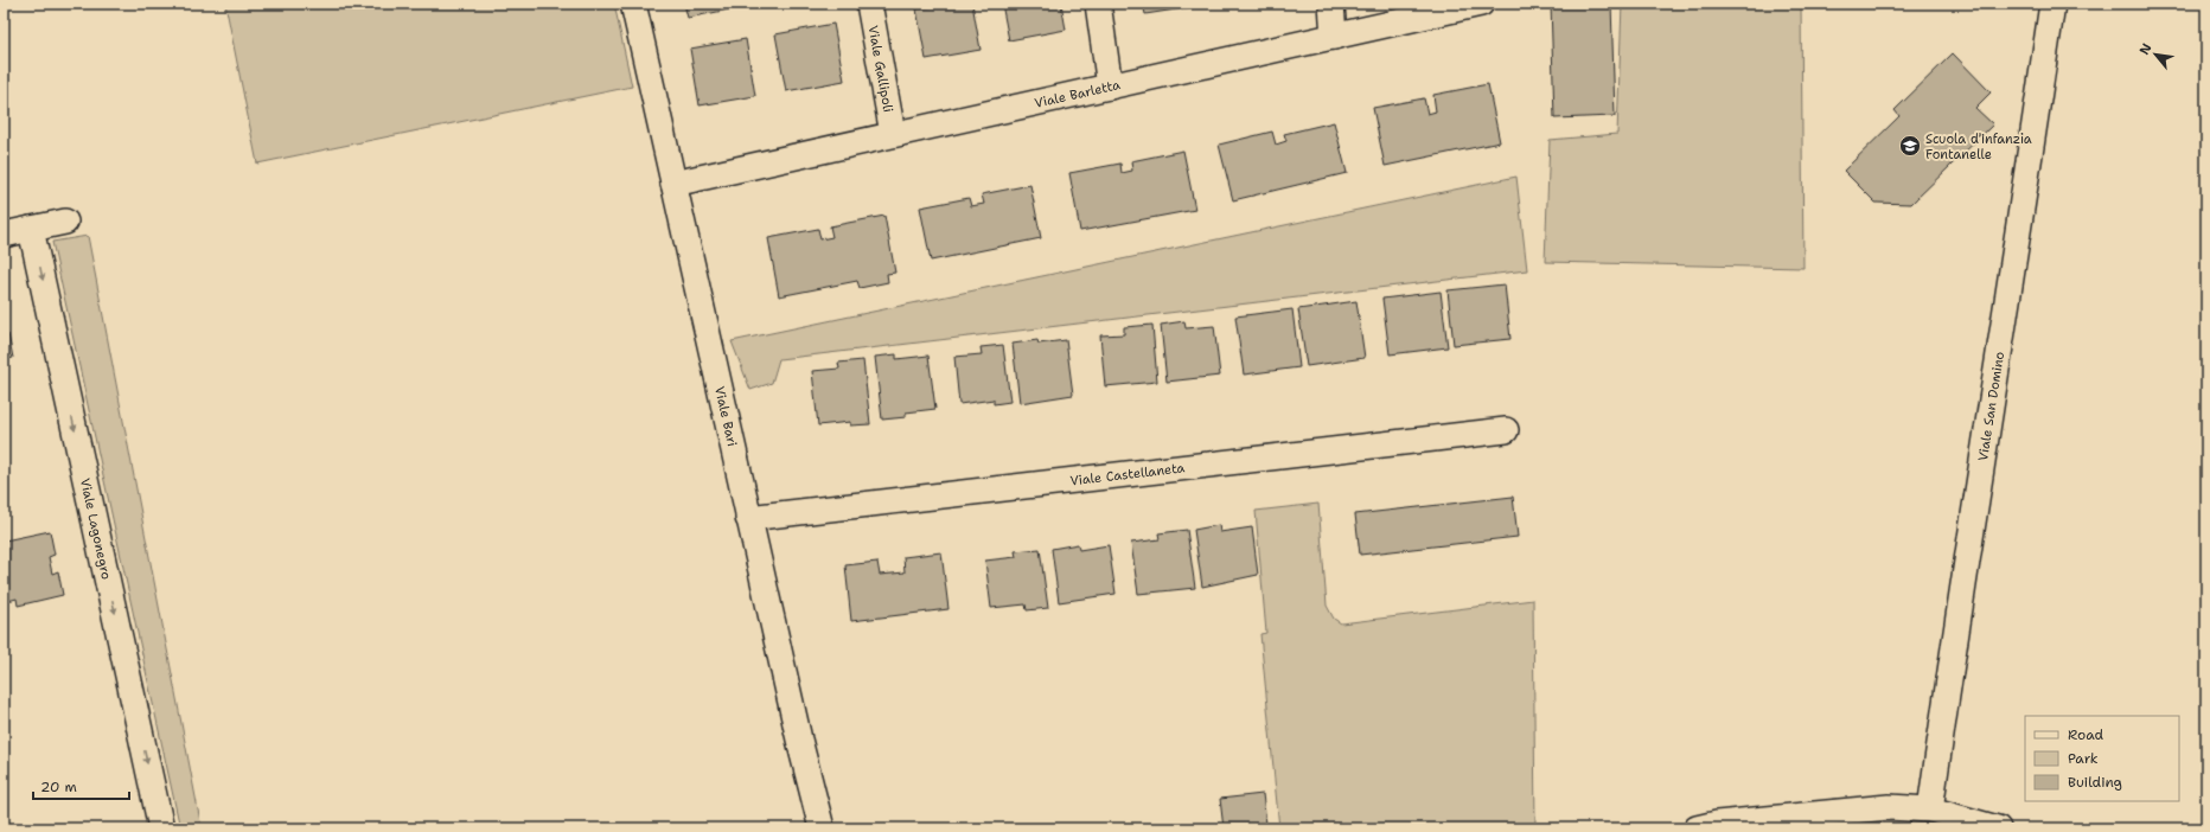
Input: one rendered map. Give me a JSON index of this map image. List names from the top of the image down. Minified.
{"streets":{"street":["Viale Gallipoli","Viale Barletta","Viale San Domino","Viale Bari","Viale Castellaneta","Viale Lagonegro"]},"crossings":[["Viale Gallipoli","Viale Barletta"],["Viale Barletta","Viale Bari"],["Viale Bari","Viale Castellaneta"]],"one_way":["Viale Lagonegro"],"places":{"school or university":["Scuola d'infanzia Fontanelle"]},"legend":["Road","Park","Building"],"scale_bar":"20 m","north":"top left"}
